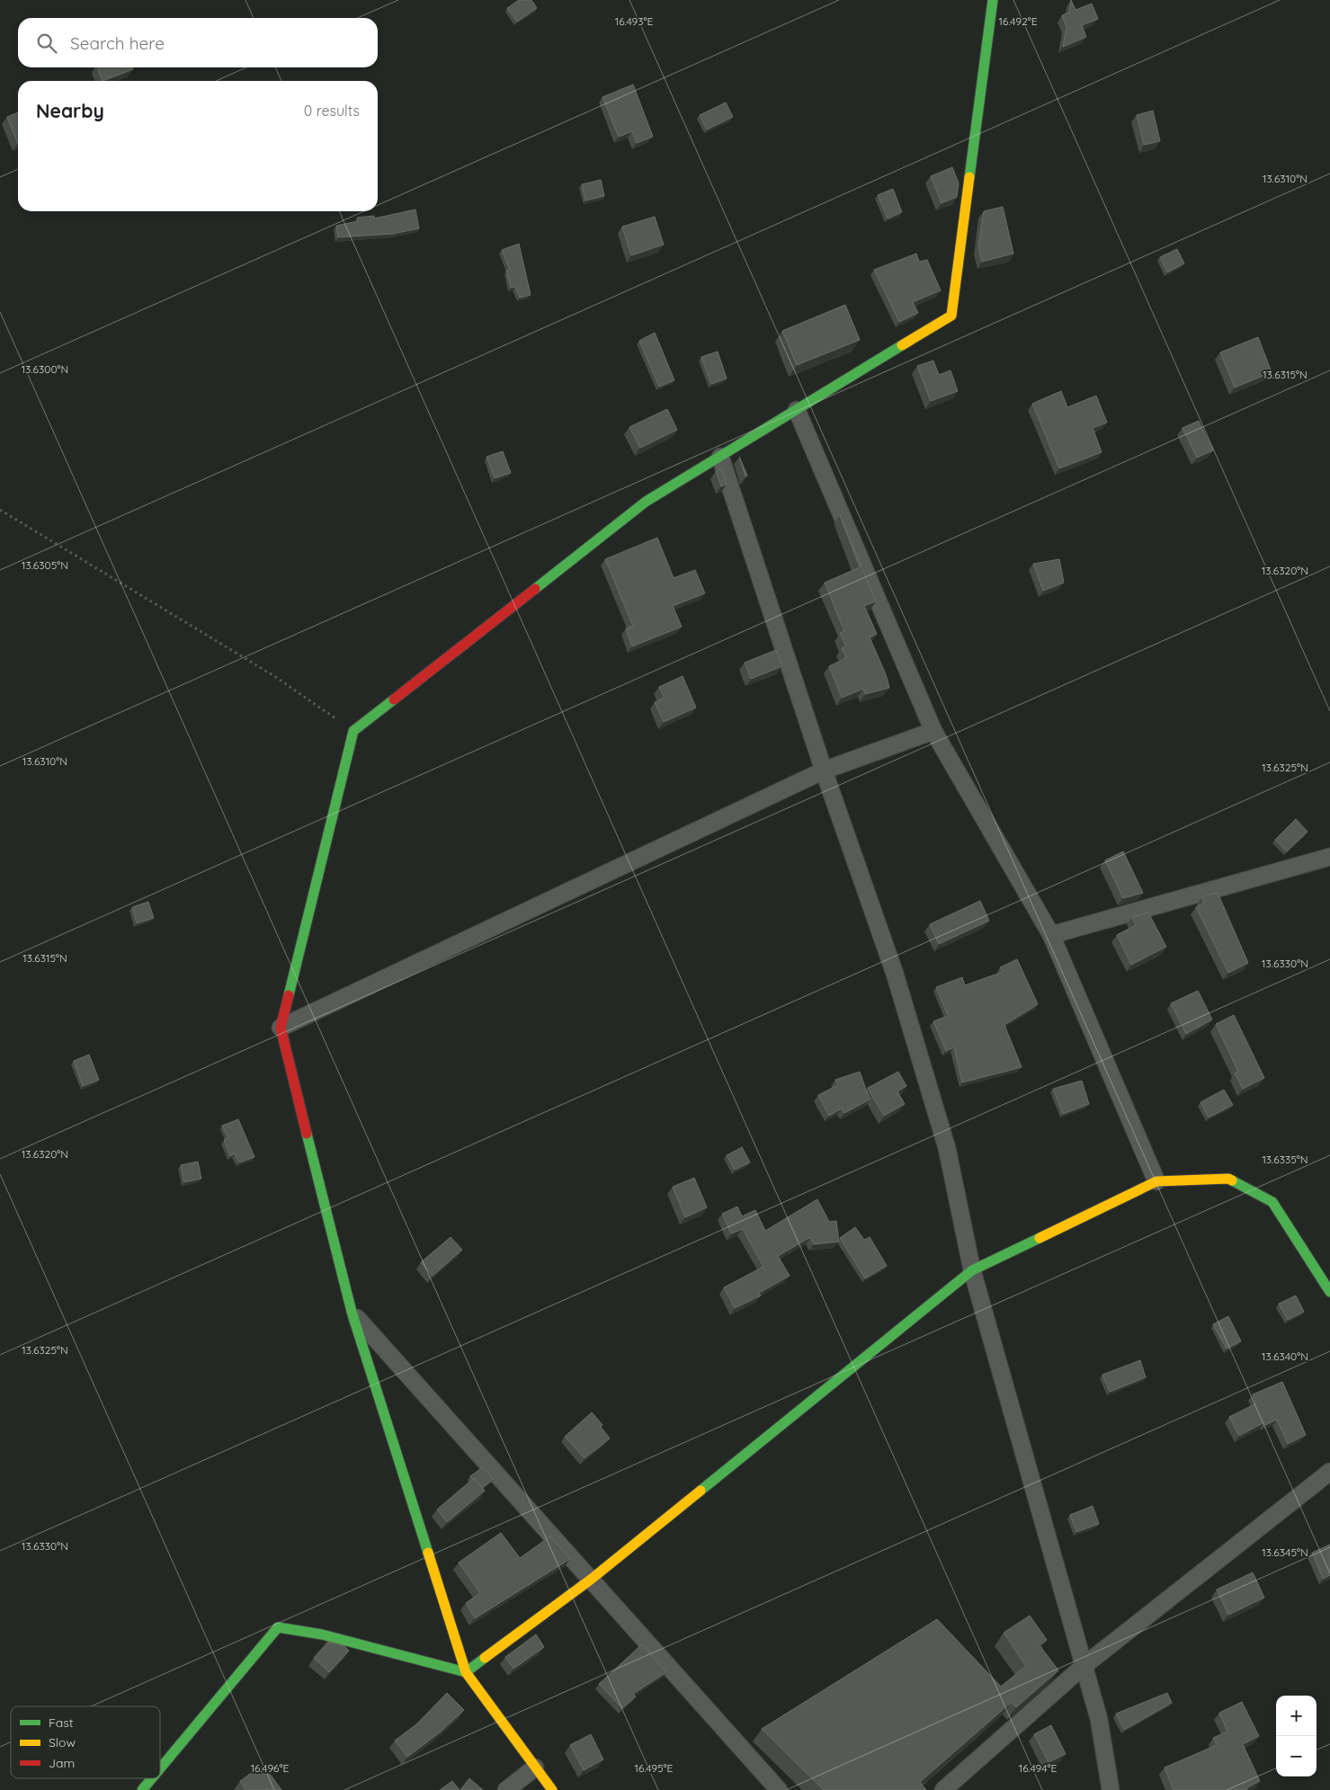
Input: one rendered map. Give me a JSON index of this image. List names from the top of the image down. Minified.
{"legend":["Fast","Slow","Jam"],"page":{"search":"Search here","heading":["Nearby","0 results"],"map_buttons":["+","−"]},"coordinates":["16.493°E","16.492°E","13.6310°N","13.6300°N","13.6315°N","13.6305°N","13.6320°N","13.6325°N","13.6330°N","13.6335°N","13.6340°N","13.6345°N","16.496°E","16.495°E","16.494°E"]}
